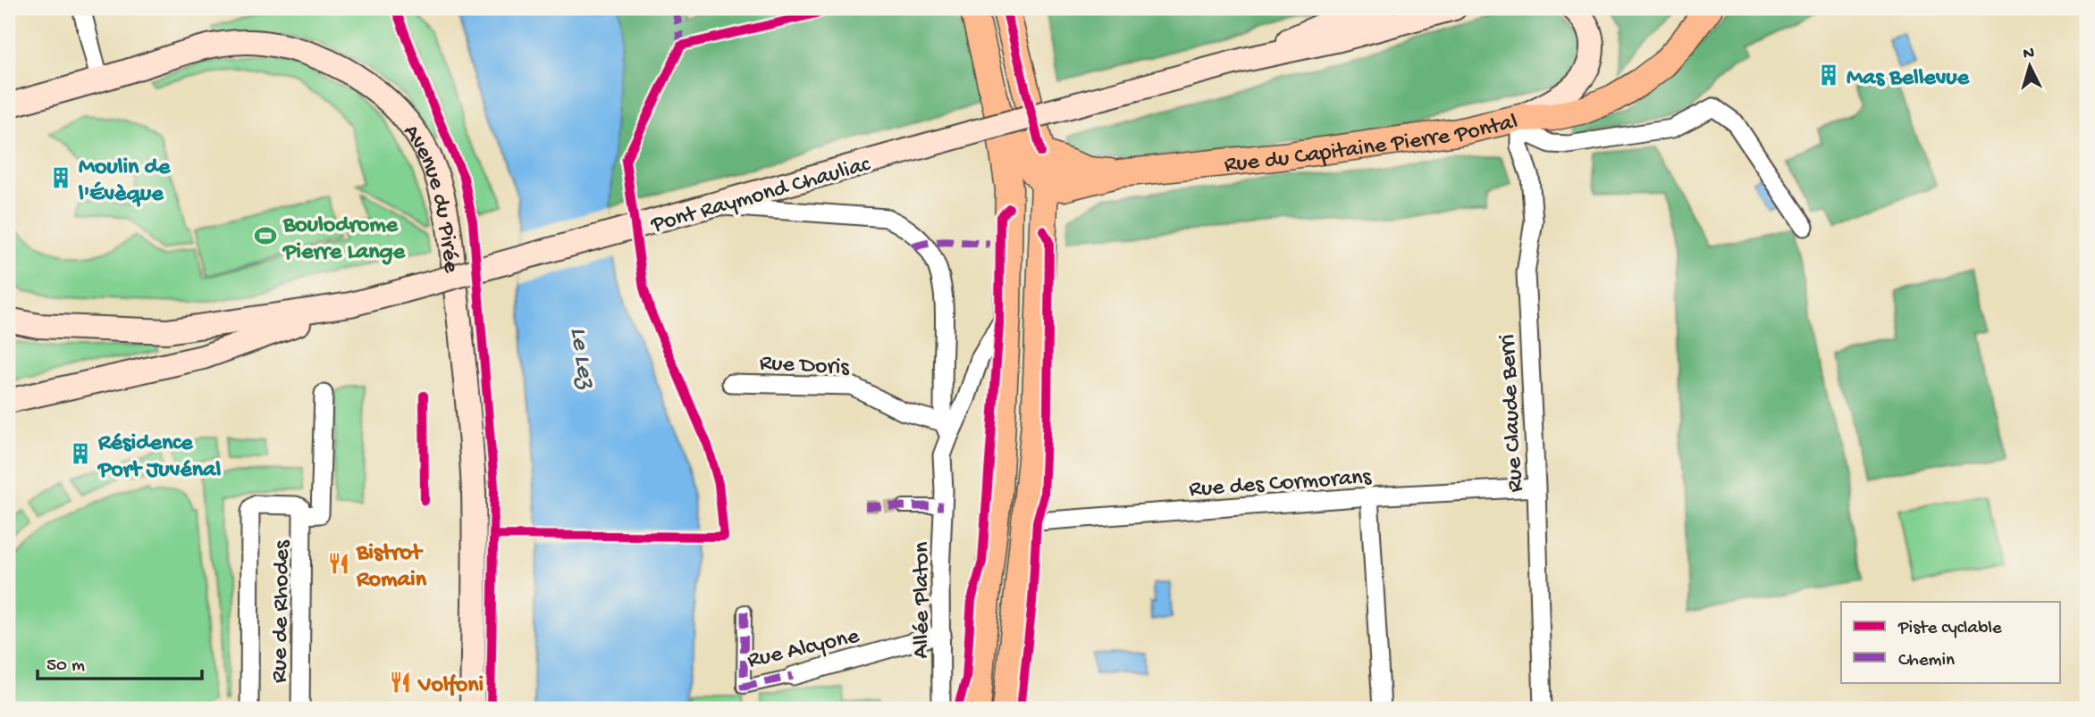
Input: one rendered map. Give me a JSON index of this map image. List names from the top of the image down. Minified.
{"streets":{"main road":["Rue du Capitaine Pierre Pontal","Pont Raymond Chauliac","Avenue du Pirée"],"street":["Rue Doris","Rue Claude Berri","Rue des Cormorans","Allée Platon","Rue de Rhodes","Rue Alcyone"]},"crossings":[["Rue du Capitaine Pierre Pontal","Rue Claude Berri"],["Rue Doris","Allée Platon"],["Rue Claude Berri","Rue des Cormorans"],["Allée Platon","Rue Alcyone"]],"water":["Le Lez"],"places":{"building":["Mas Bellevue","Moulin de l'Évèque","Résidence Port Juvénal"],"sports":["Boulodrome Pierre Lange"],"restaurant":["Bistrot Romain","Volfoni"]},"legend":["Piste cyclable","Chemin"],"scale_bar":"50 m","north":"top"}
